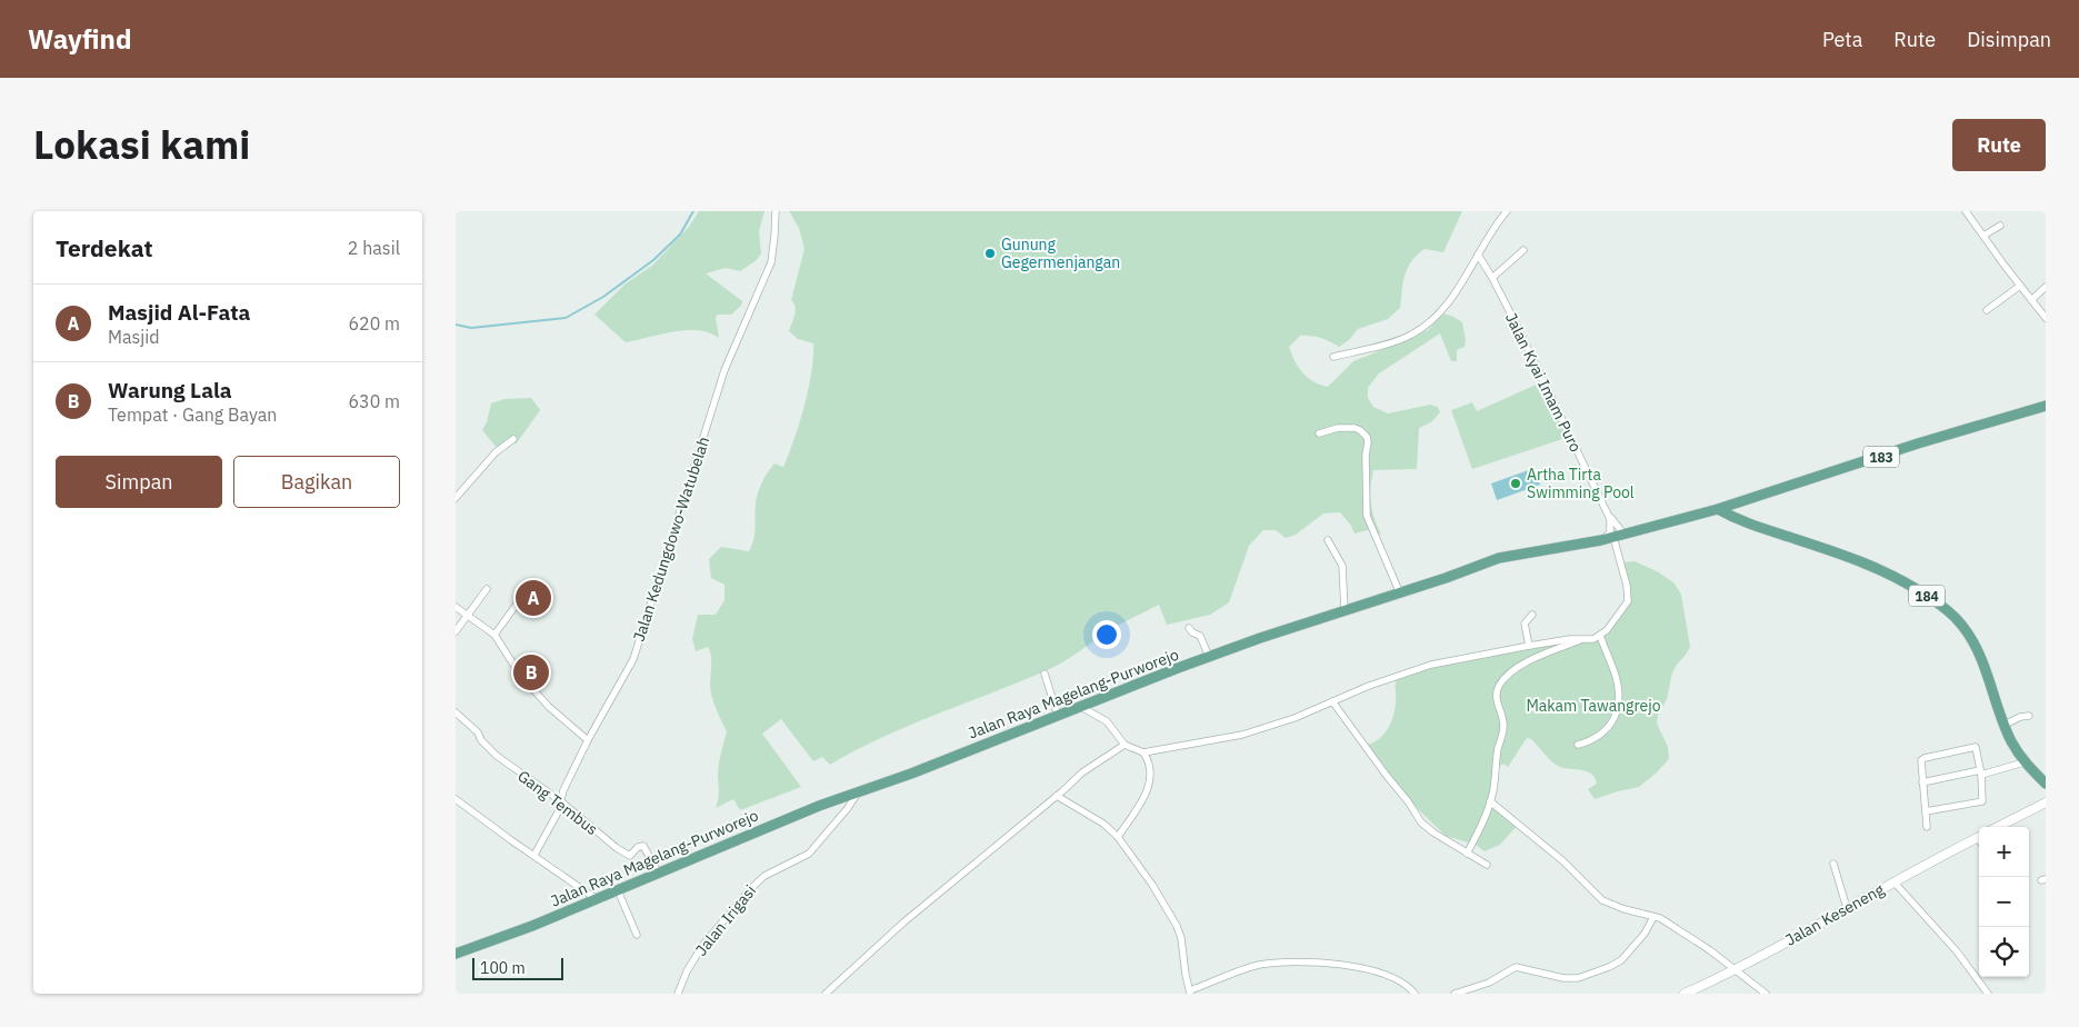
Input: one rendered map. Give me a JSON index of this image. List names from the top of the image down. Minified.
{"streets":{"main road":["183","184","Jalan Raya Magelang-Purworejo"],"street":["Jalan Kyai Imam Puro","Jalan Kedungdowo-Watubelah","Gang Tembus","Jalan Keseneng","Jalan Irigasi"]},"crossings":[["Jalan Kyai Imam Puro","Jalan Raya Magelang-Purworejo"],["183","184"],["183","Jalan Raya Magelang-Purworejo"],["Jalan Kedungdowo-Watubelah","Gang Tembus"],["184","Jalan Raya Magelang-Purworejo"],["Jalan Raya Magelang-Purworejo","Gang Tembus"],["Jalan Raya Magelang-Purworejo","Jalan Irigasi"]],"parks":["Makam Tawangrejo"],"places":["Gunung Gegermenjangan","Artha Tirta Swimming Pool"],"scale_bar":"100 m","page":{"header":"Wayfind","nav":["Peta","Rute","Disimpan"],"title":"Lokasi kami","buttons":["Rute",["Simpan","Bagikan"]],"heading":["Terdekat","2 hasil"],"list":[{"mark":"A","name":"Masjid Al-Fata","note":"Masjid","value":"620 m"},{"mark":"B","name":"Warung Lala","note":"Tempat · Gang Bayan","value":"630 m"}],"pins":["A","B"],"map_buttons":["+","−"],"scale":"100 m"}}
